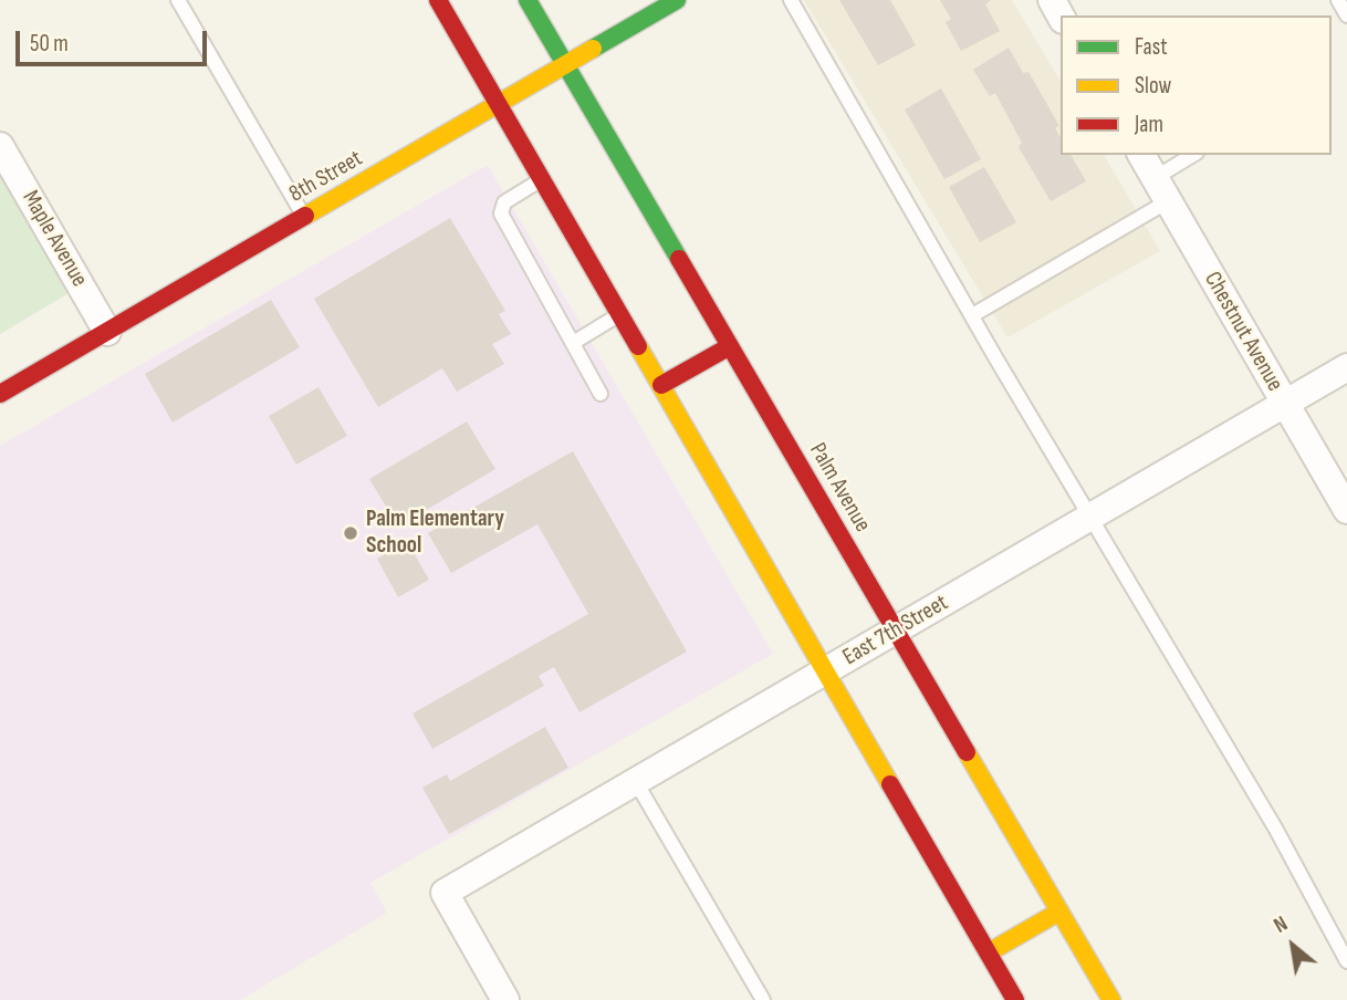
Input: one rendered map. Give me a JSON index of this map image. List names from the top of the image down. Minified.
{"streets":{"street":["8th Street","Maple Avenue","Chestnut Avenue","Palm Avenue","East 7th Street"]},"crossings":[["8th Street","Maple Avenue"],["8th Street","Palm Avenue"],["Chestnut Avenue","East 7th Street"],["Palm Avenue","East 7th Street"]],"places":["Palm Elementary School"],"legend":["Fast","Slow","Jam"],"scale_bar":"50 m","north":"top left"}
